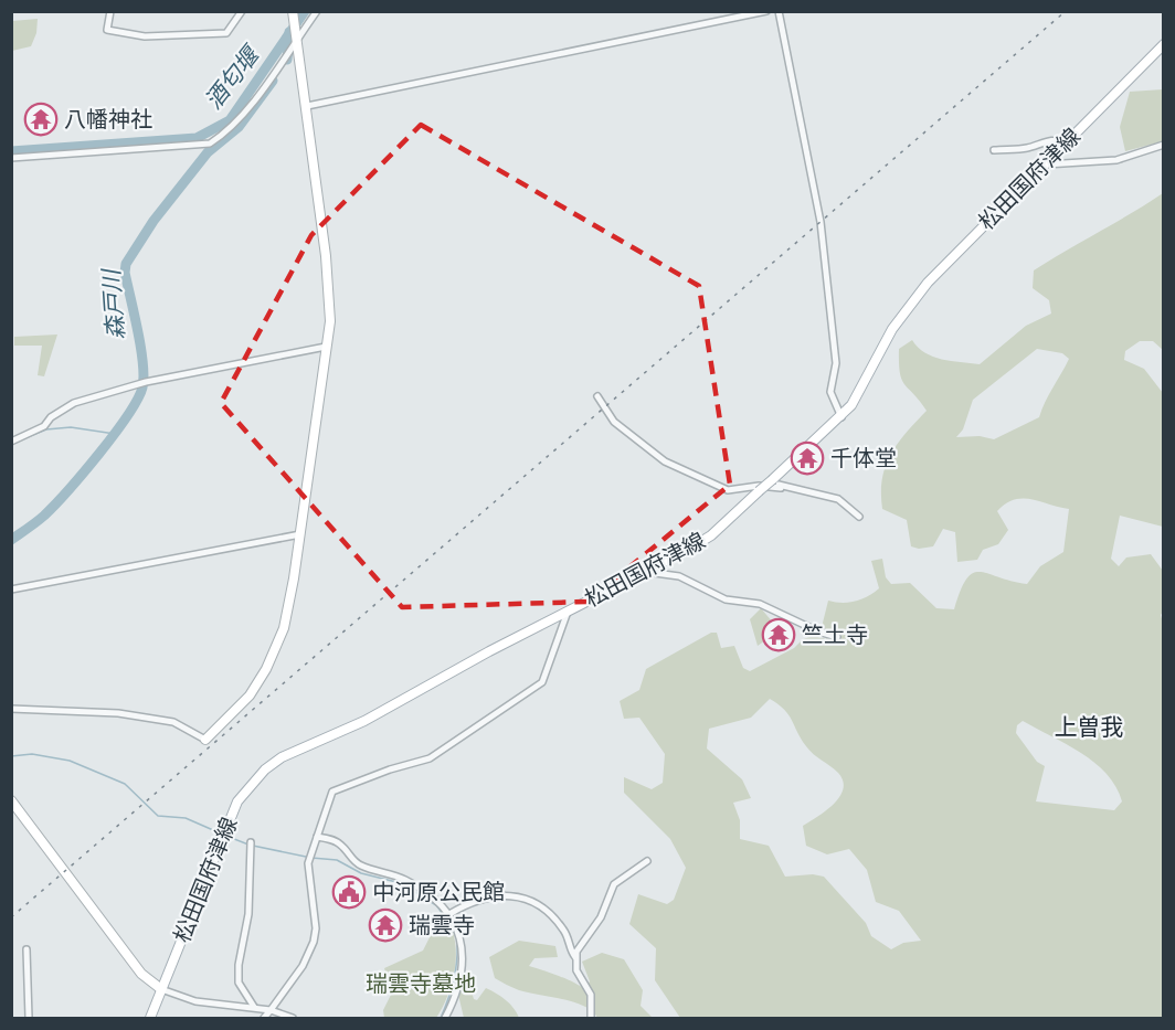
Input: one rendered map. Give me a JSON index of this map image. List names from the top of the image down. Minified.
{"streets":{"main road":["松田国府津線"]},"districts":["上曽我"],"water":["酒匂堰","森戸川"],"parks":["瑞雲寺墓地"],"places":{"temple":["八幡神社","千体堂","竺土寺","瑞雲寺"],"public building":["中河原公民館"]}}
